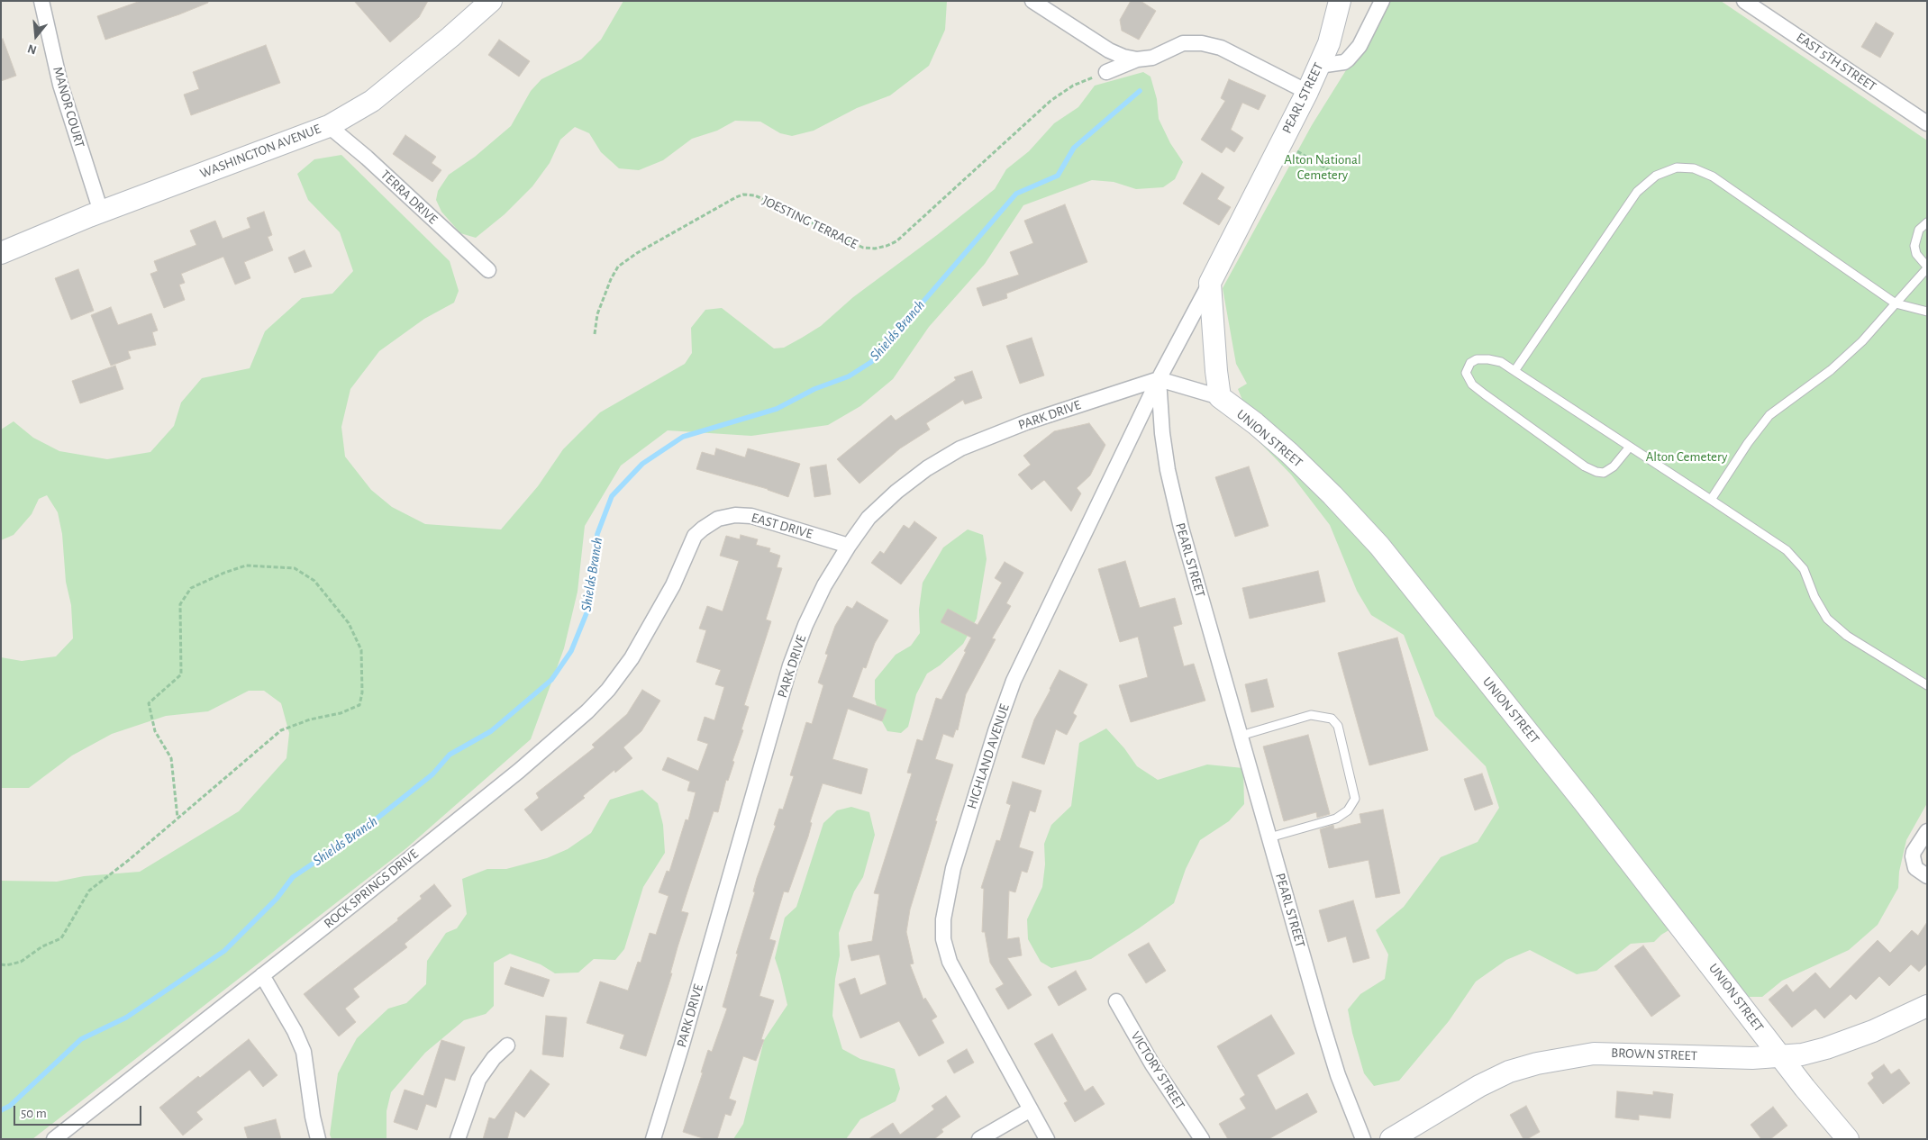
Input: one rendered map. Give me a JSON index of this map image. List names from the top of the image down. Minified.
{"streets":{"street":["EAST 5TH STREET","PEARL STREET","MANOR COURT","WASHINGTON AVENUE","TERRA DRIVE","PARK DRIVE","UNION STREET","EAST DRIVE","HIGHLAND AVENUE","ROCK SPRINGS DRIVE","BROWN STREET","VICTORY STREET"],"path":["JOESTING TERRACE"]},"crossings":[["PEARL STREET","PARK DRIVE"],["PEARL STREET","HIGHLAND AVENUE"],["MANOR COURT","WASHINGTON AVENUE"],["WASHINGTON AVENUE","TERRA DRIVE"],["PARK DRIVE","EAST DRIVE"],["PARK DRIVE","HIGHLAND AVENUE"],["UNION STREET","BROWN STREET"],["EAST DRIVE","ROCK SPRINGS DRIVE"]],"water":["Shields Branch"],"parks":["Alton National Cemetery","Alton Cemetery"],"scale_bar":"50 m","north":"bottom"}
